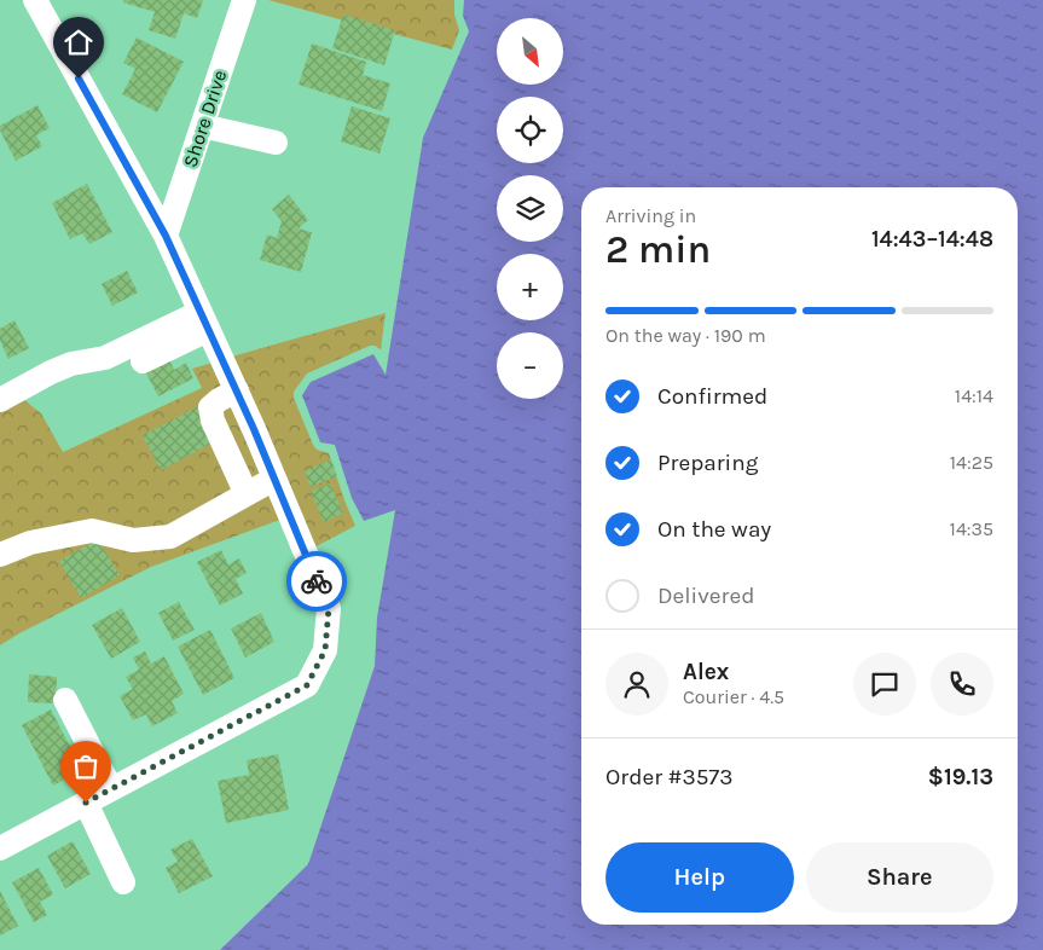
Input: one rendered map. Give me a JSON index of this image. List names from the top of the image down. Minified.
{"streets":{"street":["Shore Drive"]},"north":"bottom right","page":{"map_buttons":["+","−"],"heading":["2 min","Arriving in","14:43–14:48"],"panel":["Alex","Courier · 4.5","Order #3573","$19.13"],"bar":"On the way · 190 m","list":[["Confirmed","14:14"],["Preparing","14:25"],["On the way","14:35"],"Delivered"],"buttons":["Help","Share"]}}
